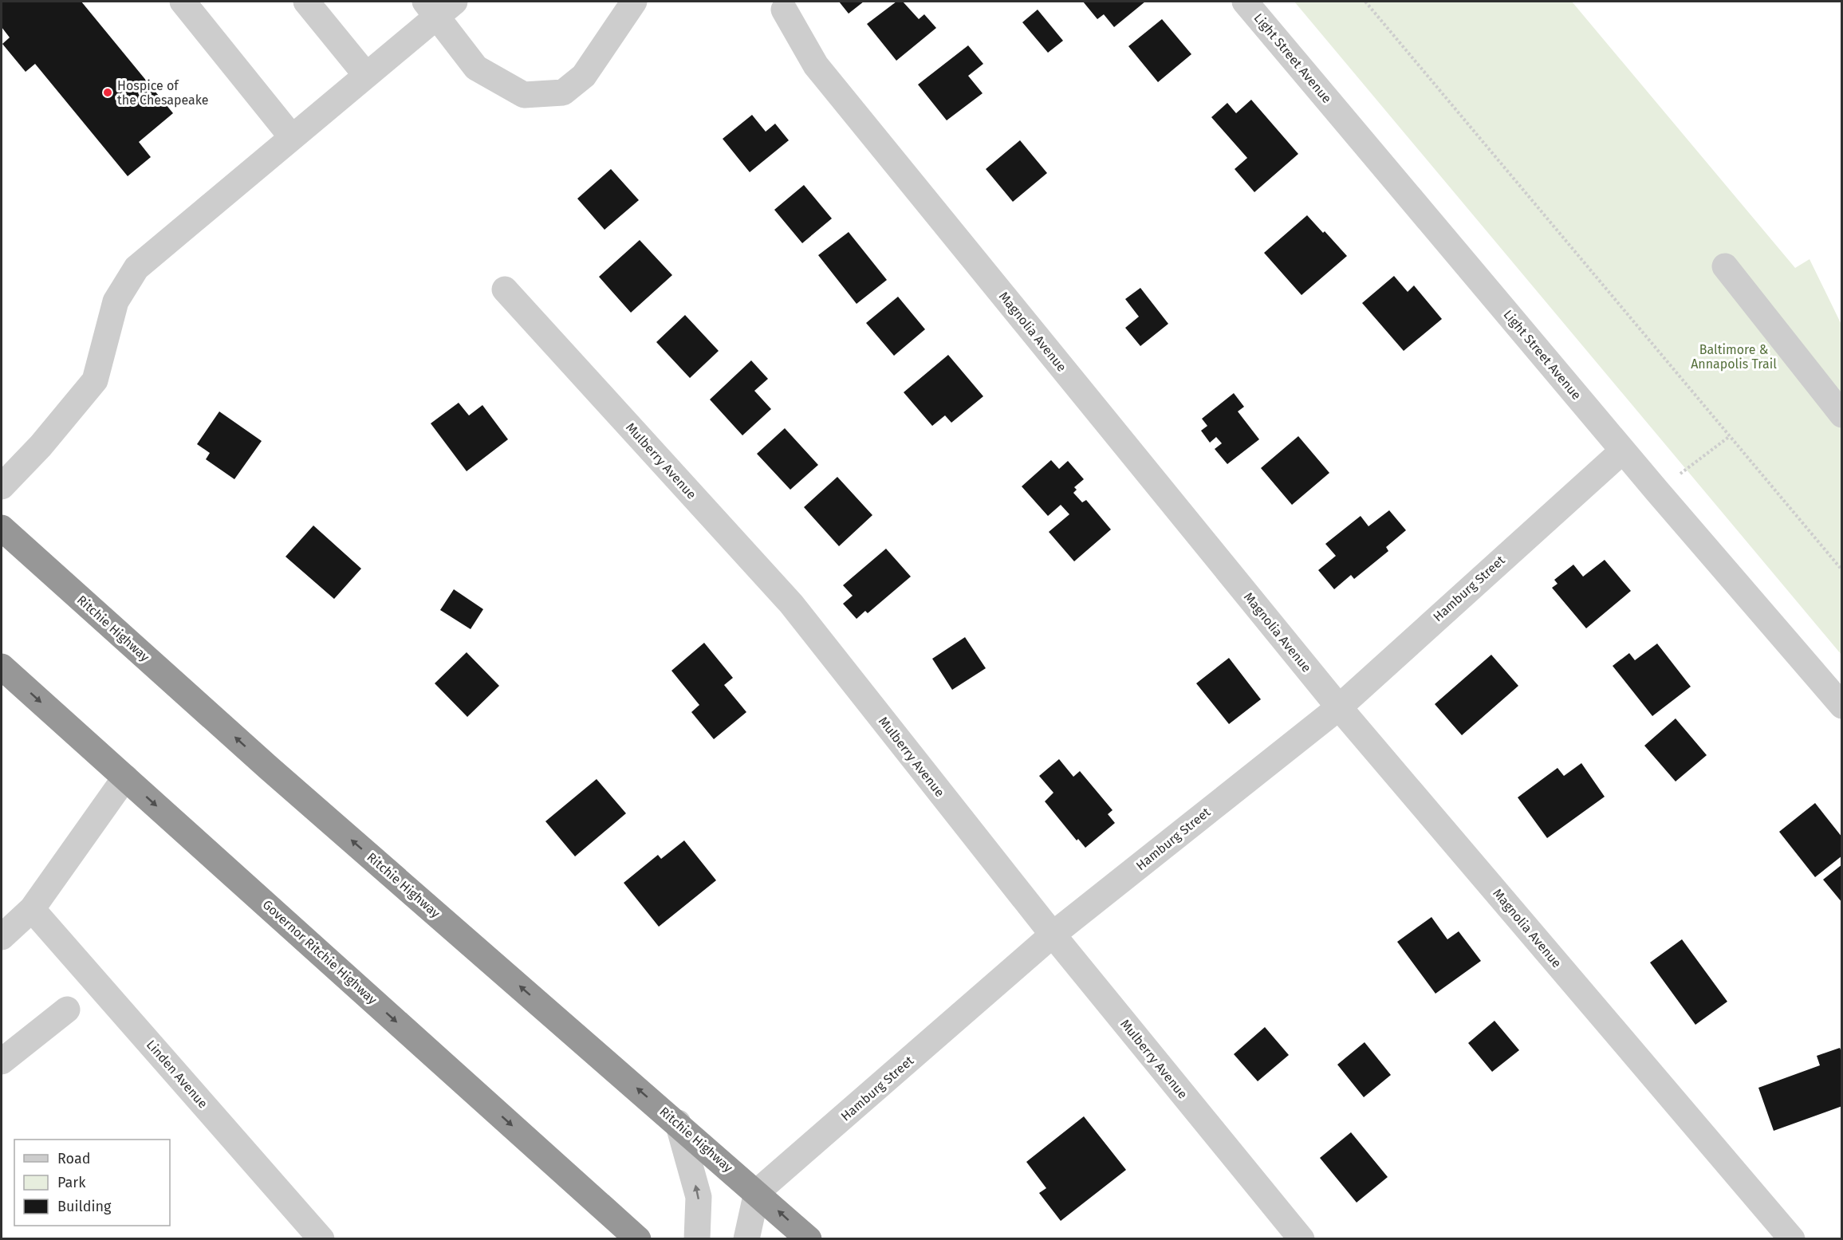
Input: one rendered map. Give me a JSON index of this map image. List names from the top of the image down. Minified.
{"streets":{"highway":["Ritchie Highway","Governor Ritchie Highway"],"street":["Light Street Avenue","Magnolia Avenue","Mulberry Avenue","Hamburg Street","Linden Avenue"]},"crossings":[["Light Street Avenue","Hamburg Street"],["Magnolia Avenue","Hamburg Street"],["Mulberry Avenue","Hamburg Street"],["Hamburg Street","Ritchie Highway"]],"one_way":["Ritchie Highway","Governor Ritchie Highway"],"parks":["Baltimore & Annapolis Trail"],"places":["Hospice of the Chesapeake"],"legend":["Road","Park","Building"]}
